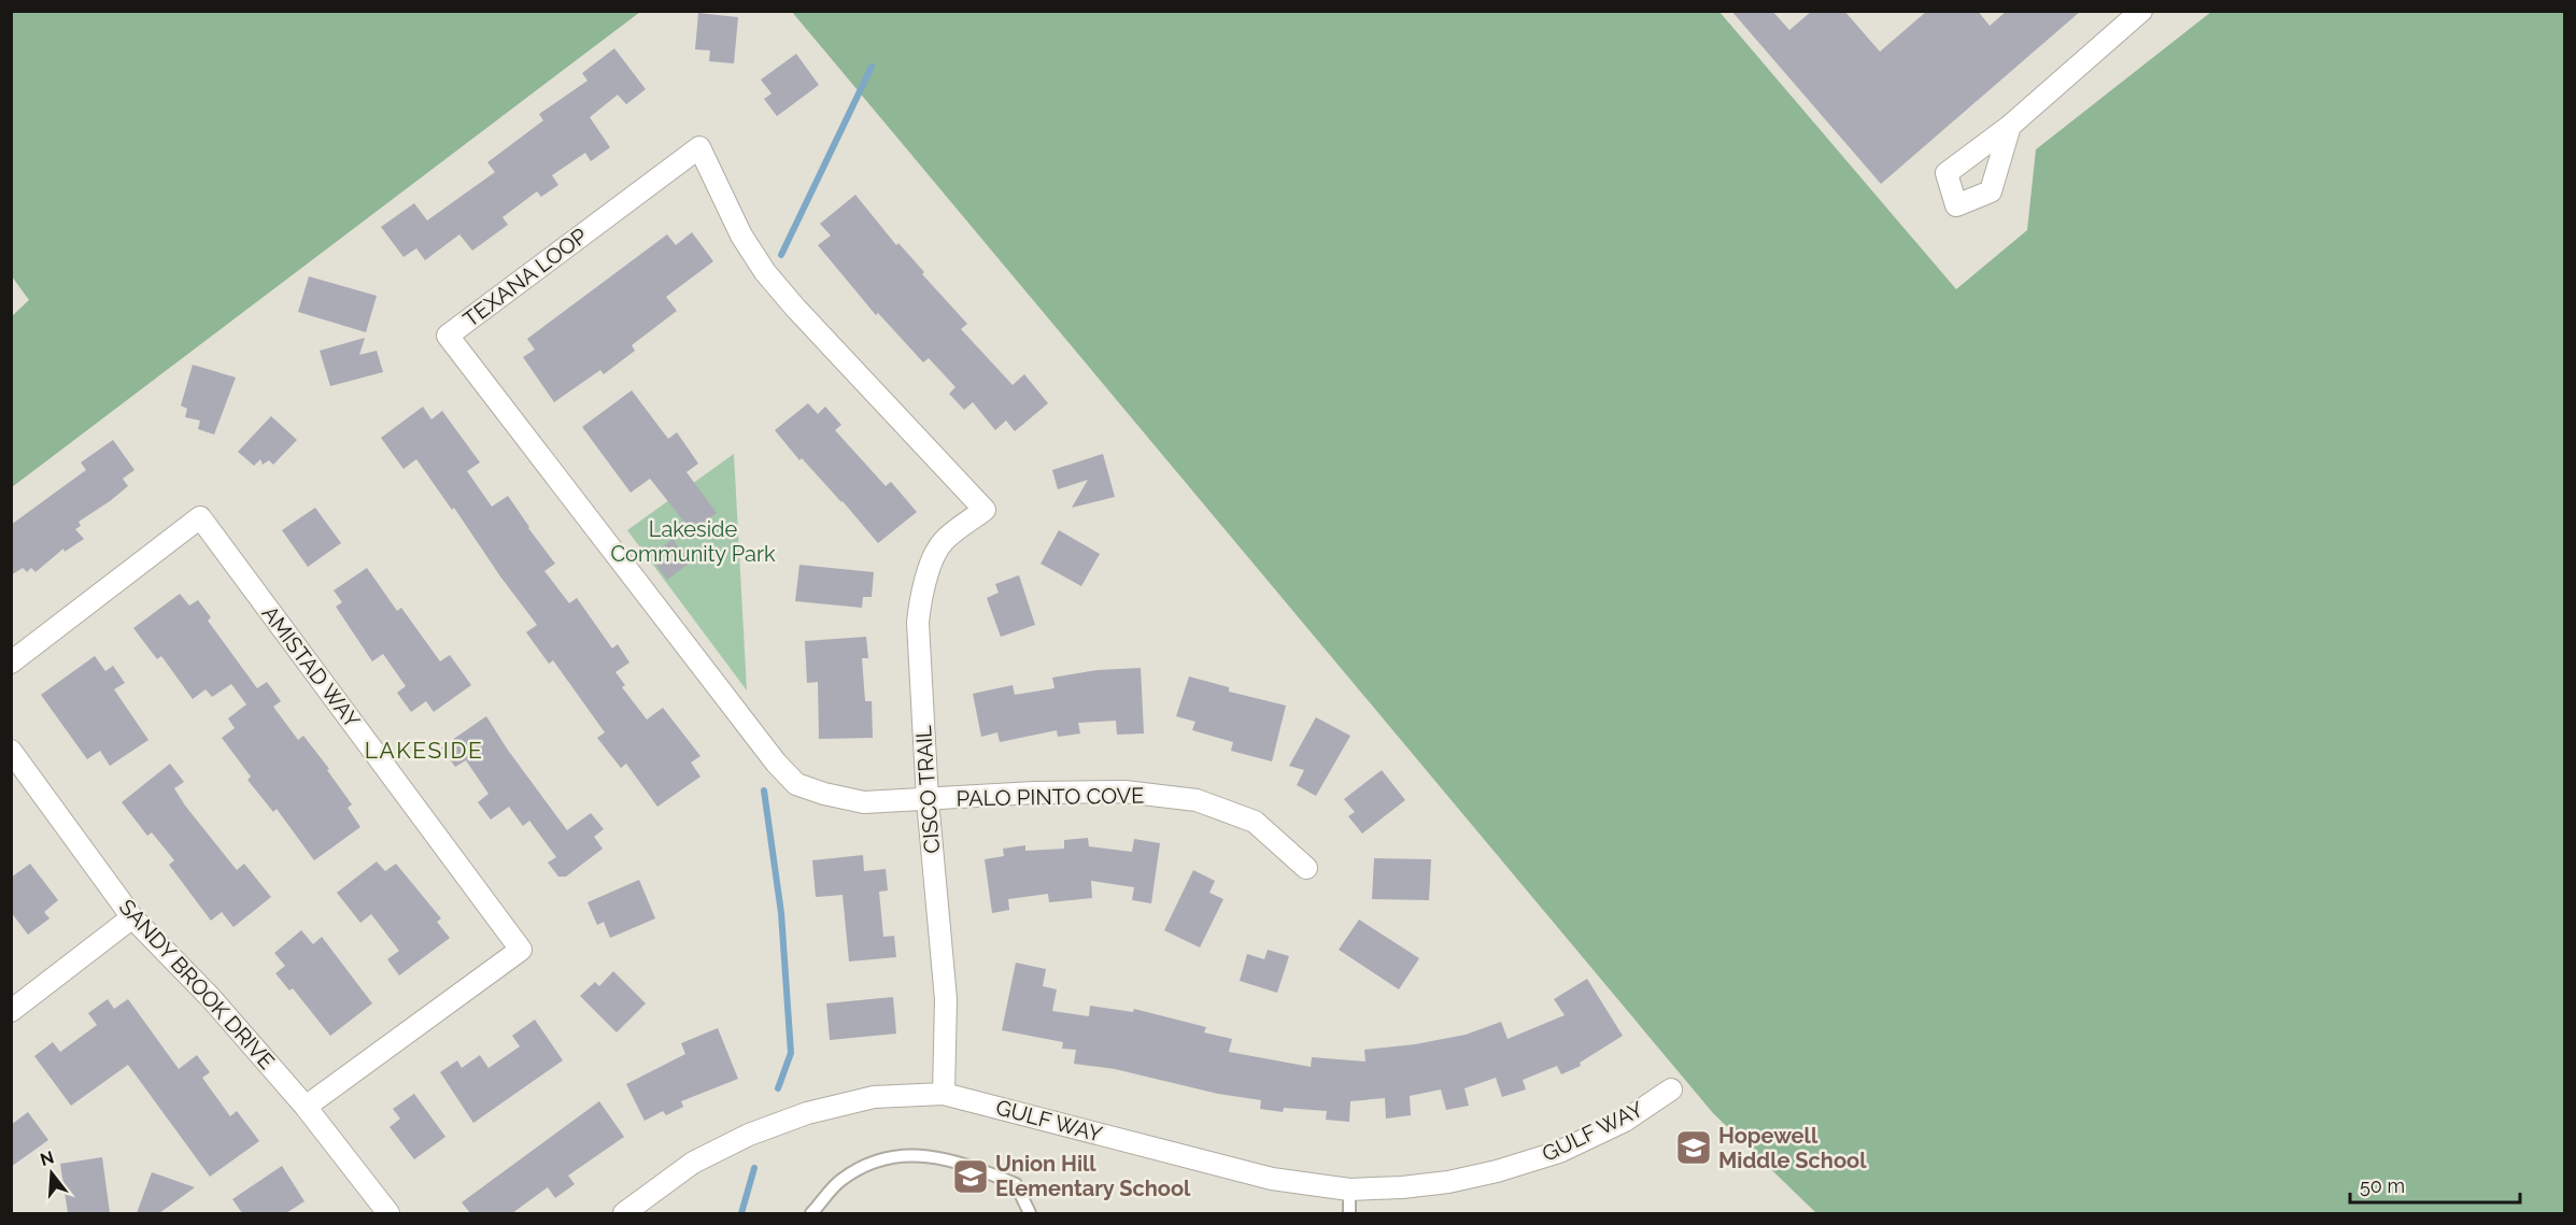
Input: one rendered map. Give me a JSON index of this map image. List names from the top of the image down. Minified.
{"streets":{"street":["TEXANA LOOP","AMISTAD WAY","CISCO TRAIL","PALO PINTO COVE","SANDY BROOK DRIVE","GULF WAY"]},"crossings":[["TEXANA LOOP","CISCO TRAIL"],["TEXANA LOOP","PALO PINTO COVE"],["AMISTAD WAY","SANDY BROOK DRIVE"],["CISCO TRAIL","PALO PINTO COVE"],["CISCO TRAIL","GULF WAY"]],"districts":["LAKESIDE"],"parks":["Lakeside Community Park"],"places":{"school or university":["Hopewell Middle School","Union Hill Elementary School"]},"scale_bar":"50 m","north":"top"}
